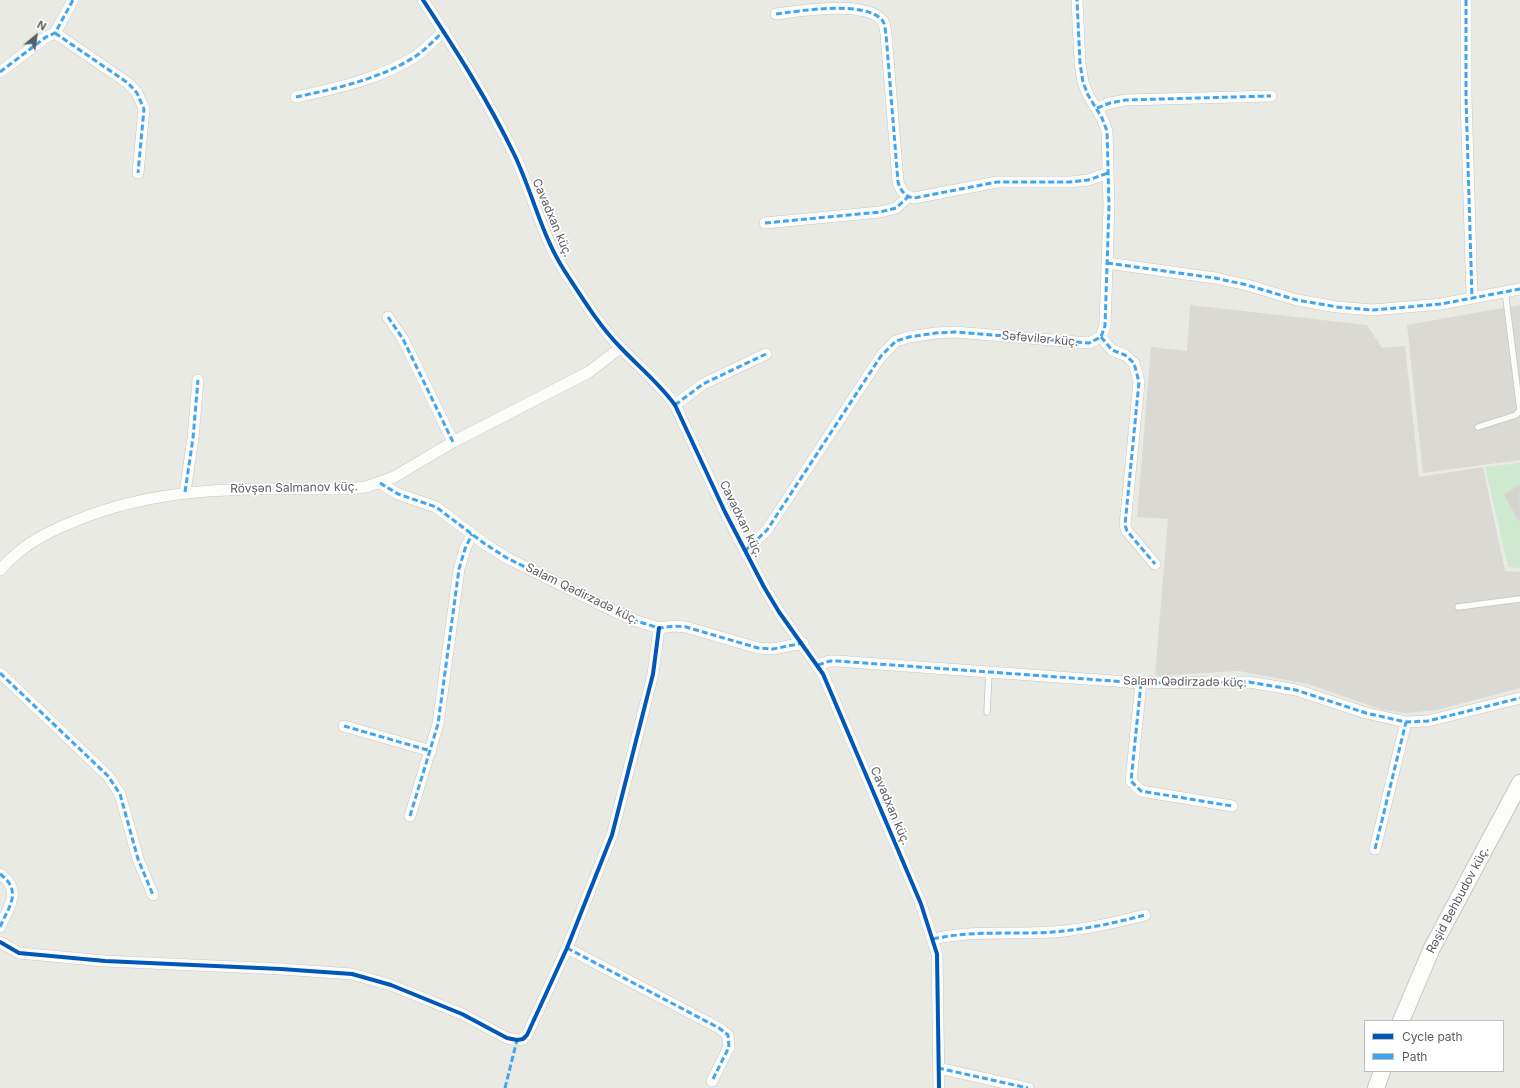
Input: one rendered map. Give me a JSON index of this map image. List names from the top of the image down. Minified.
{"streets":{"street":["Cavadxan küç.","Səfəvilər küç.","Rövşən Salmanov küç.","Salam Qədirzadə küç.","Rəşid Behbudov küç."]},"crossings":[["Cavadxan küç.","Səfəvilər küç."],["Cavadxan küç.","Rövşən Salmanov küç."],["Cavadxan küç.","Salam Qədirzadə küç."],["Rövşən Salmanov küç.","Salam Qədirzadə küç."]],"legend":["Cycle path","Path"],"north":"top right"}
